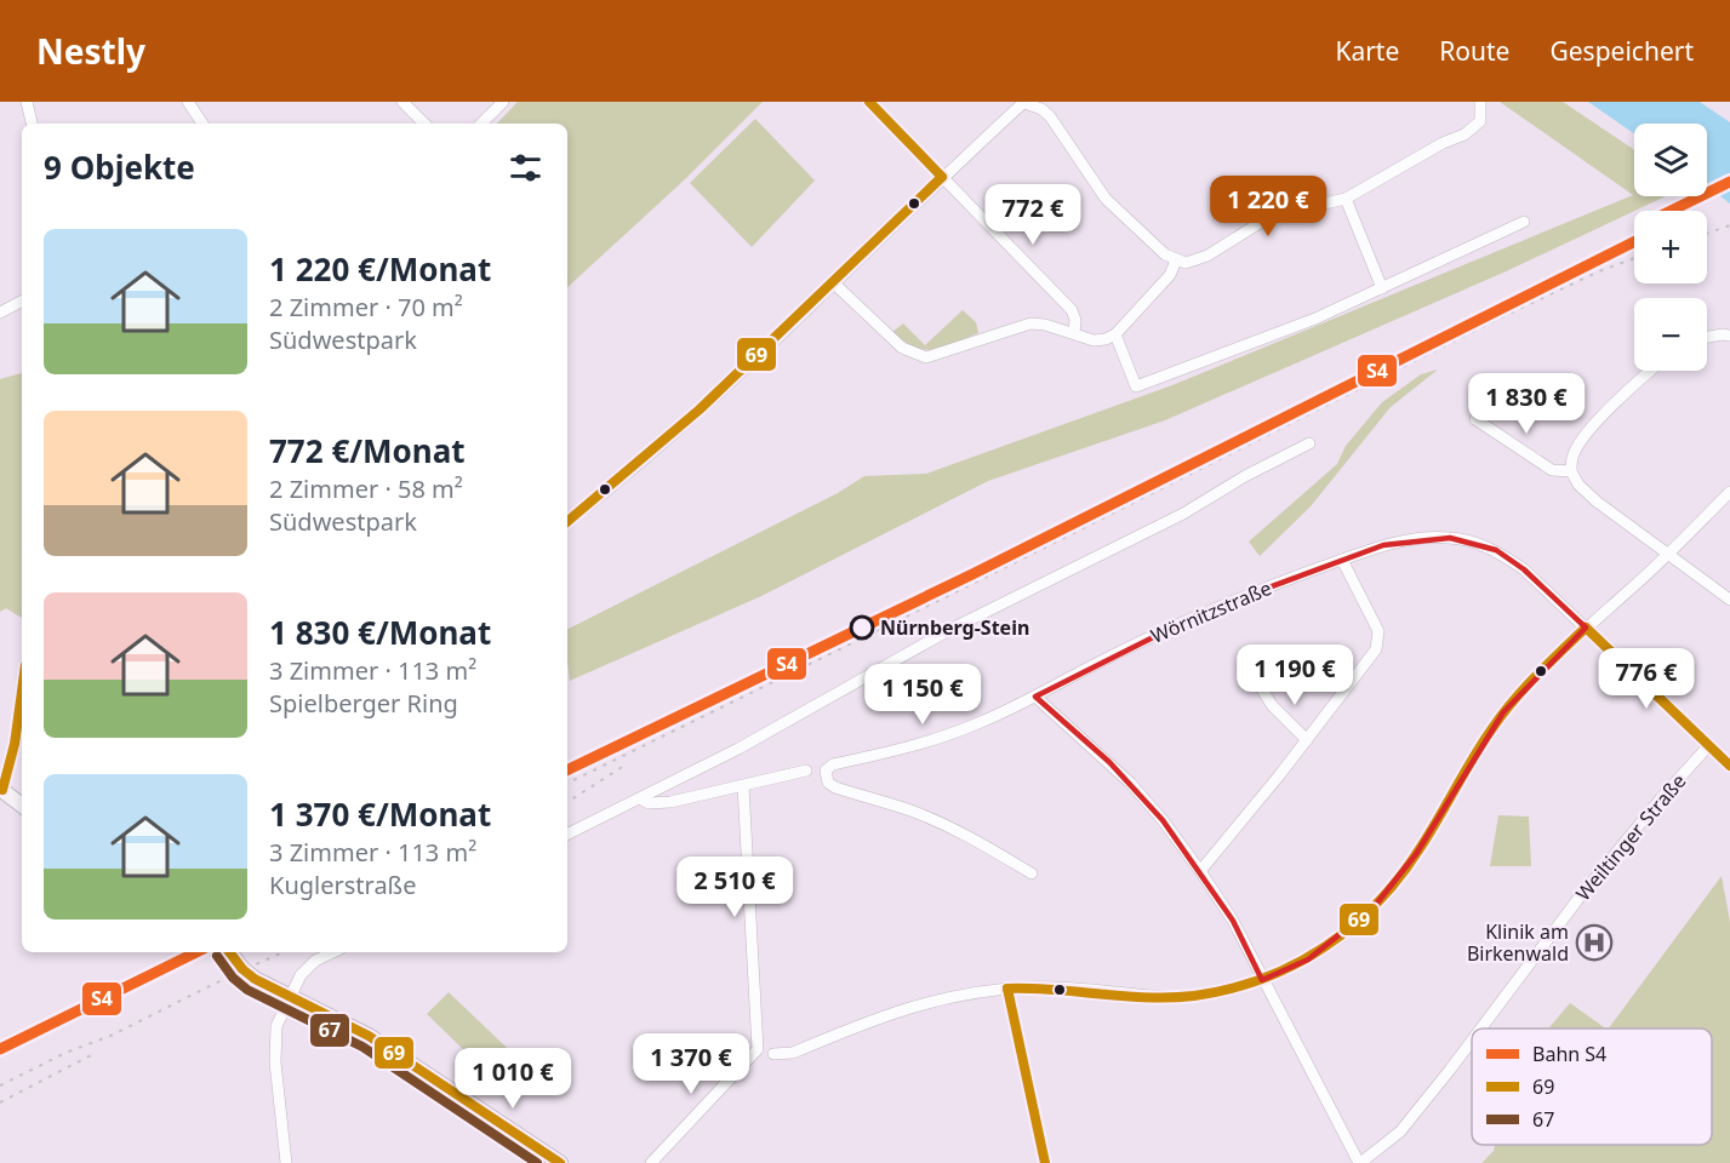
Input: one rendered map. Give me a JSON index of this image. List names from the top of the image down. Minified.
{"streets":{"street":["Wörnitzstraße","Weiltinger Straße"]},"crossings":[["Wörnitzstraße","Weiltinger Straße"]],"places":{"other":["Nürnberg-Stein"],"hospital":["Klinik am Birkenwald"]},"lines":["transit line 69","rail line S4","transit line 67"],"legend":["Bahn S4","69","67"],"page":{"header":"Nestly","nav":["Karte","Route","Gespeichert"],"map_buttons":["+","−"],"heading":"9 Objekte","price":["1 220 €","772 €","1 830 €","1 190 €","776 €","1 150 €","2 510 €","1 370 €","1 010 €"],"list":[{"name":"1 220 €/Monat","note":"2 Zimmer · 70 m² · Südwestpark"},{"name":"772 €/Monat","note":"2 Zimmer · 58 m² · Südwestpark"},{"name":"1 830 €/Monat","note":"3 Zimmer · 113 m² · Spielberger Ring"},{"name":"1 370 €/Monat","note":"3 Zimmer · 113 m² · Kuglerstraße"}]}}
